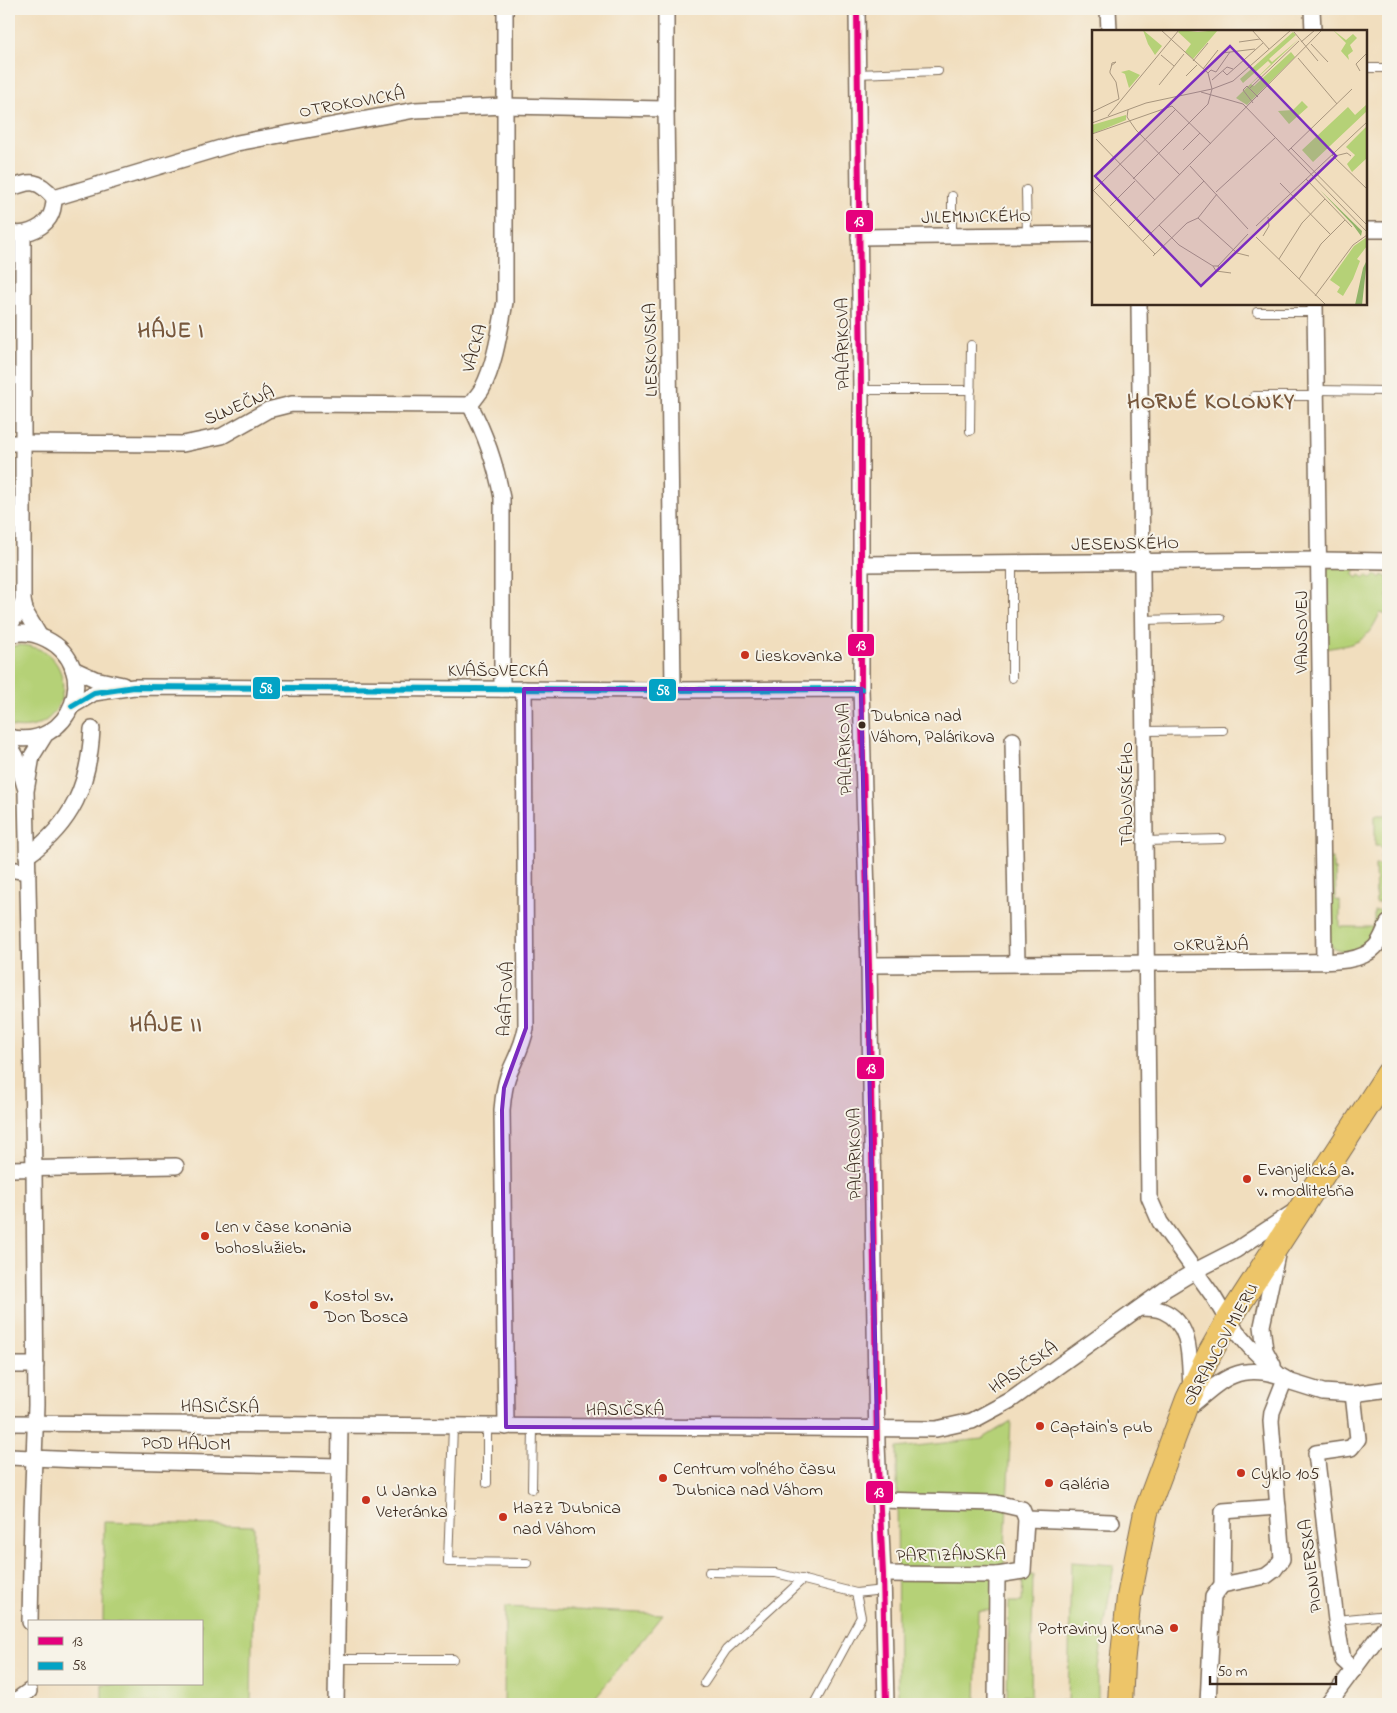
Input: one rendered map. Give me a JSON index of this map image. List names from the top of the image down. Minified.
{"streets":{"main road":["OBRANCOV MIERU"],"street":["OTROKOVICKÁ","JILEMNICKÉHO","PALÁRIKOVA","VÁCKA","LIESKOVSKA","SLNEČNÁ","JESENSKÉHO","VANSOVEJ","KVÁŠOVECKÁ","TAJOVSKÉHO","OKRUŽNÁ","AGÁTOVÁ","HASIČSKÁ","POD HÁJOM","PARTIZÁNSKA","PIONIERSKA"]},"crossings":[["OTROKOVICKÁ","VÁCKA"],["OTROKOVICKÁ","LIESKOVSKA"],["JILEMNICKÉHO","PALÁRIKOVA"],["PALÁRIKOVA","JESENSKÉHO"],["PALÁRIKOVA","KVÁŠOVECKÁ"],["PALÁRIKOVA","OKRUŽNÁ"],["PALÁRIKOVA","HASIČSKÁ"],["PALÁRIKOVA","PARTIZÁNSKA"],["VÁCKA","SLNEČNÁ"],["LIESKOVSKA","KVÁŠOVECKÁ"],["JESENSKÉHO","VANSOVEJ"],["JESENSKÉHO","TAJOVSKÉHO"],["VANSOVEJ","OKRUŽNÁ"],["KVÁŠOVECKÁ","AGÁTOVÁ"],["TAJOVSKÉHO","OKRUŽNÁ"],["TAJOVSKÉHO","OBRANCOV MIERU"],["TAJOVSKÉHO","HASIČSKÁ"],["AGÁTOVÁ","HASIČSKÁ"],["OBRANCOV MIERU","HASIČSKÁ"],["HASIČSKÁ","PARTIZÁNSKA"]],"districts":["HÁJE I","HORNÉ KOLONKY","HÁJE II"],"places":["Lieskovanka","Dubnica nad Váhom, Palárikova","Evanjelická a. v. modlitebňa","Len v čase konania bohoslužieb.","Kostol sv. Don Bosca","Captain's pub","Cyklo 105","Centrum voľného času Dubnica nad Váhom","Galéria","U Janka Veteránka","HaZZ Dubnica nad Váhom","Potraviny Koruna"],"lines":["transit line 13","transit line 58"],"legend":["13","58"],"scale_bar":"50 m"}
